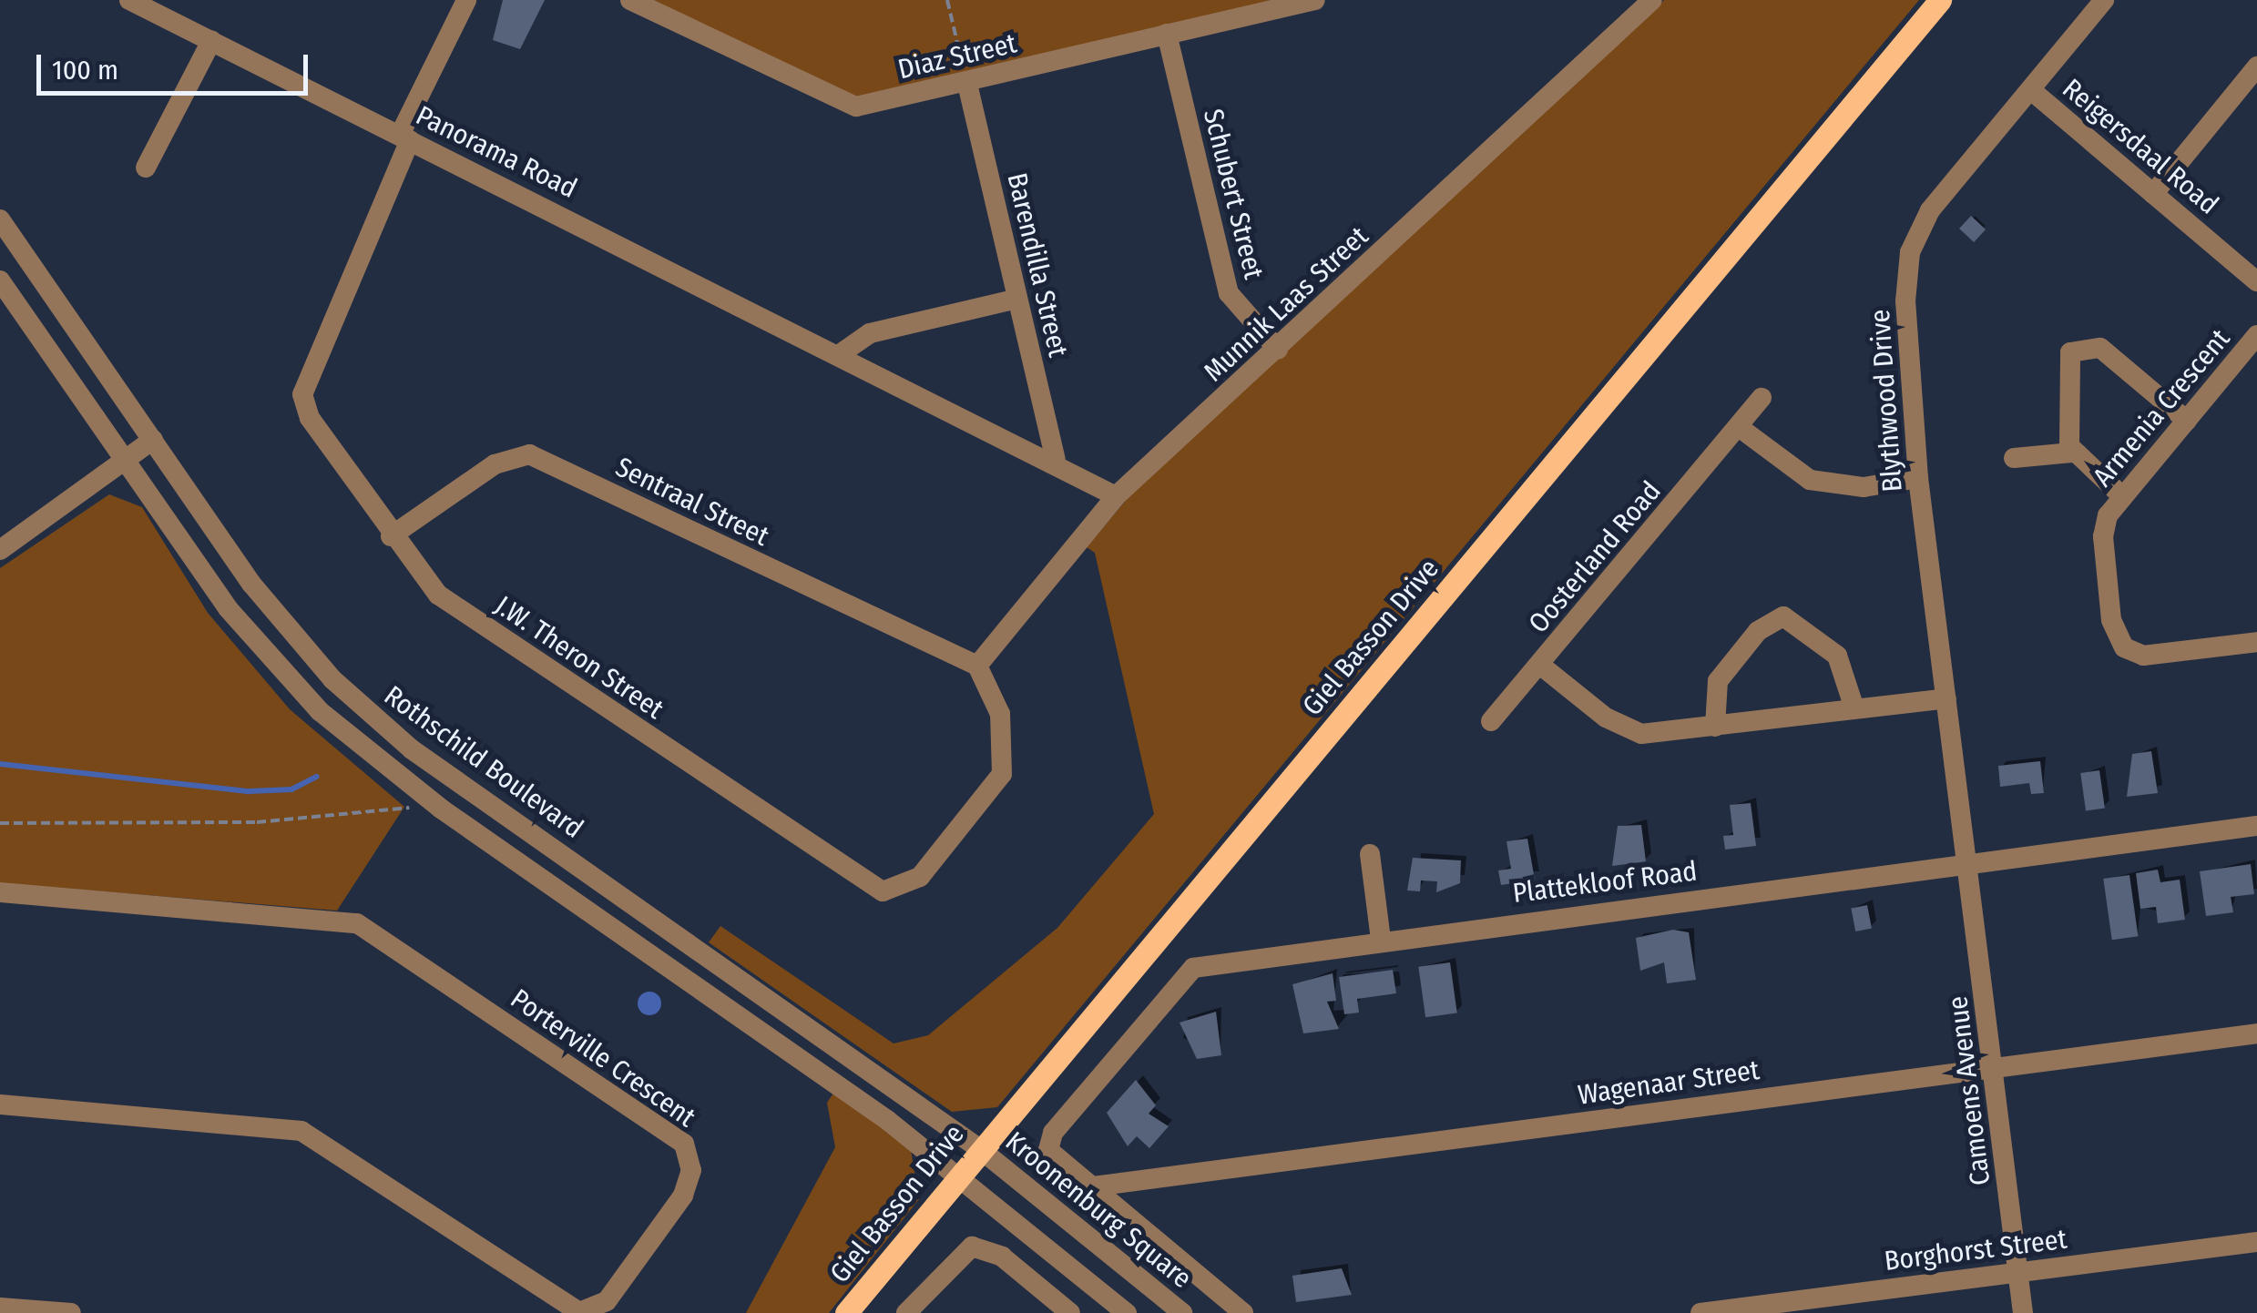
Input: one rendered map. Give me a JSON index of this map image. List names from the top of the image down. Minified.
{"streets":{"main road":["Giel Basson Drive"],"street":["Diaz Street","Reigersdaal Road","Panorama Road","Schubert Street","Barendilla Street","Munnik Laas Street","Blythwood Drive","Armenia Crescent","Sentraal Street","Oosterland Road","J.W. Theron Street","Rothschild Boulevard","Plattekloof Road","Porterville Crescent","Wagenaar Street","Camoens Avenue","Kroonenburg Square","Borghorst Street"]},"crossings":[["Diaz Street","Schubert Street"],["Diaz Street","Barendilla Street"],["Reigersdaal Road","Blythwood Drive"],["Panorama Road","Barendilla Street"],["Panorama Road","Munnik Laas Street"],["Panorama Road","J.W. Theron Street"],["Schubert Street","Munnik Laas Street"],["Munnik Laas Street","Sentraal Street"],["Munnik Laas Street","J.W. Theron Street"],["Blythwood Drive","Plattekloof Road"],["Blythwood Drive","Camoens Avenue"],["Sentraal Street","J.W. Theron Street"],["Giel Basson Drive","Rothschild Boulevard"],["Giel Basson Drive","Kroonenburg Square"],["Rothschild Boulevard","Kroonenburg Square"],["Plattekloof Road","Camoens Avenue"],["Plattekloof Road","Kroonenburg Square"],["Wagenaar Street","Camoens Avenue"],["Wagenaar Street","Kroonenburg Square"],["Camoens Avenue","Borghorst Street"]],"scale_bar":"100 m"}
